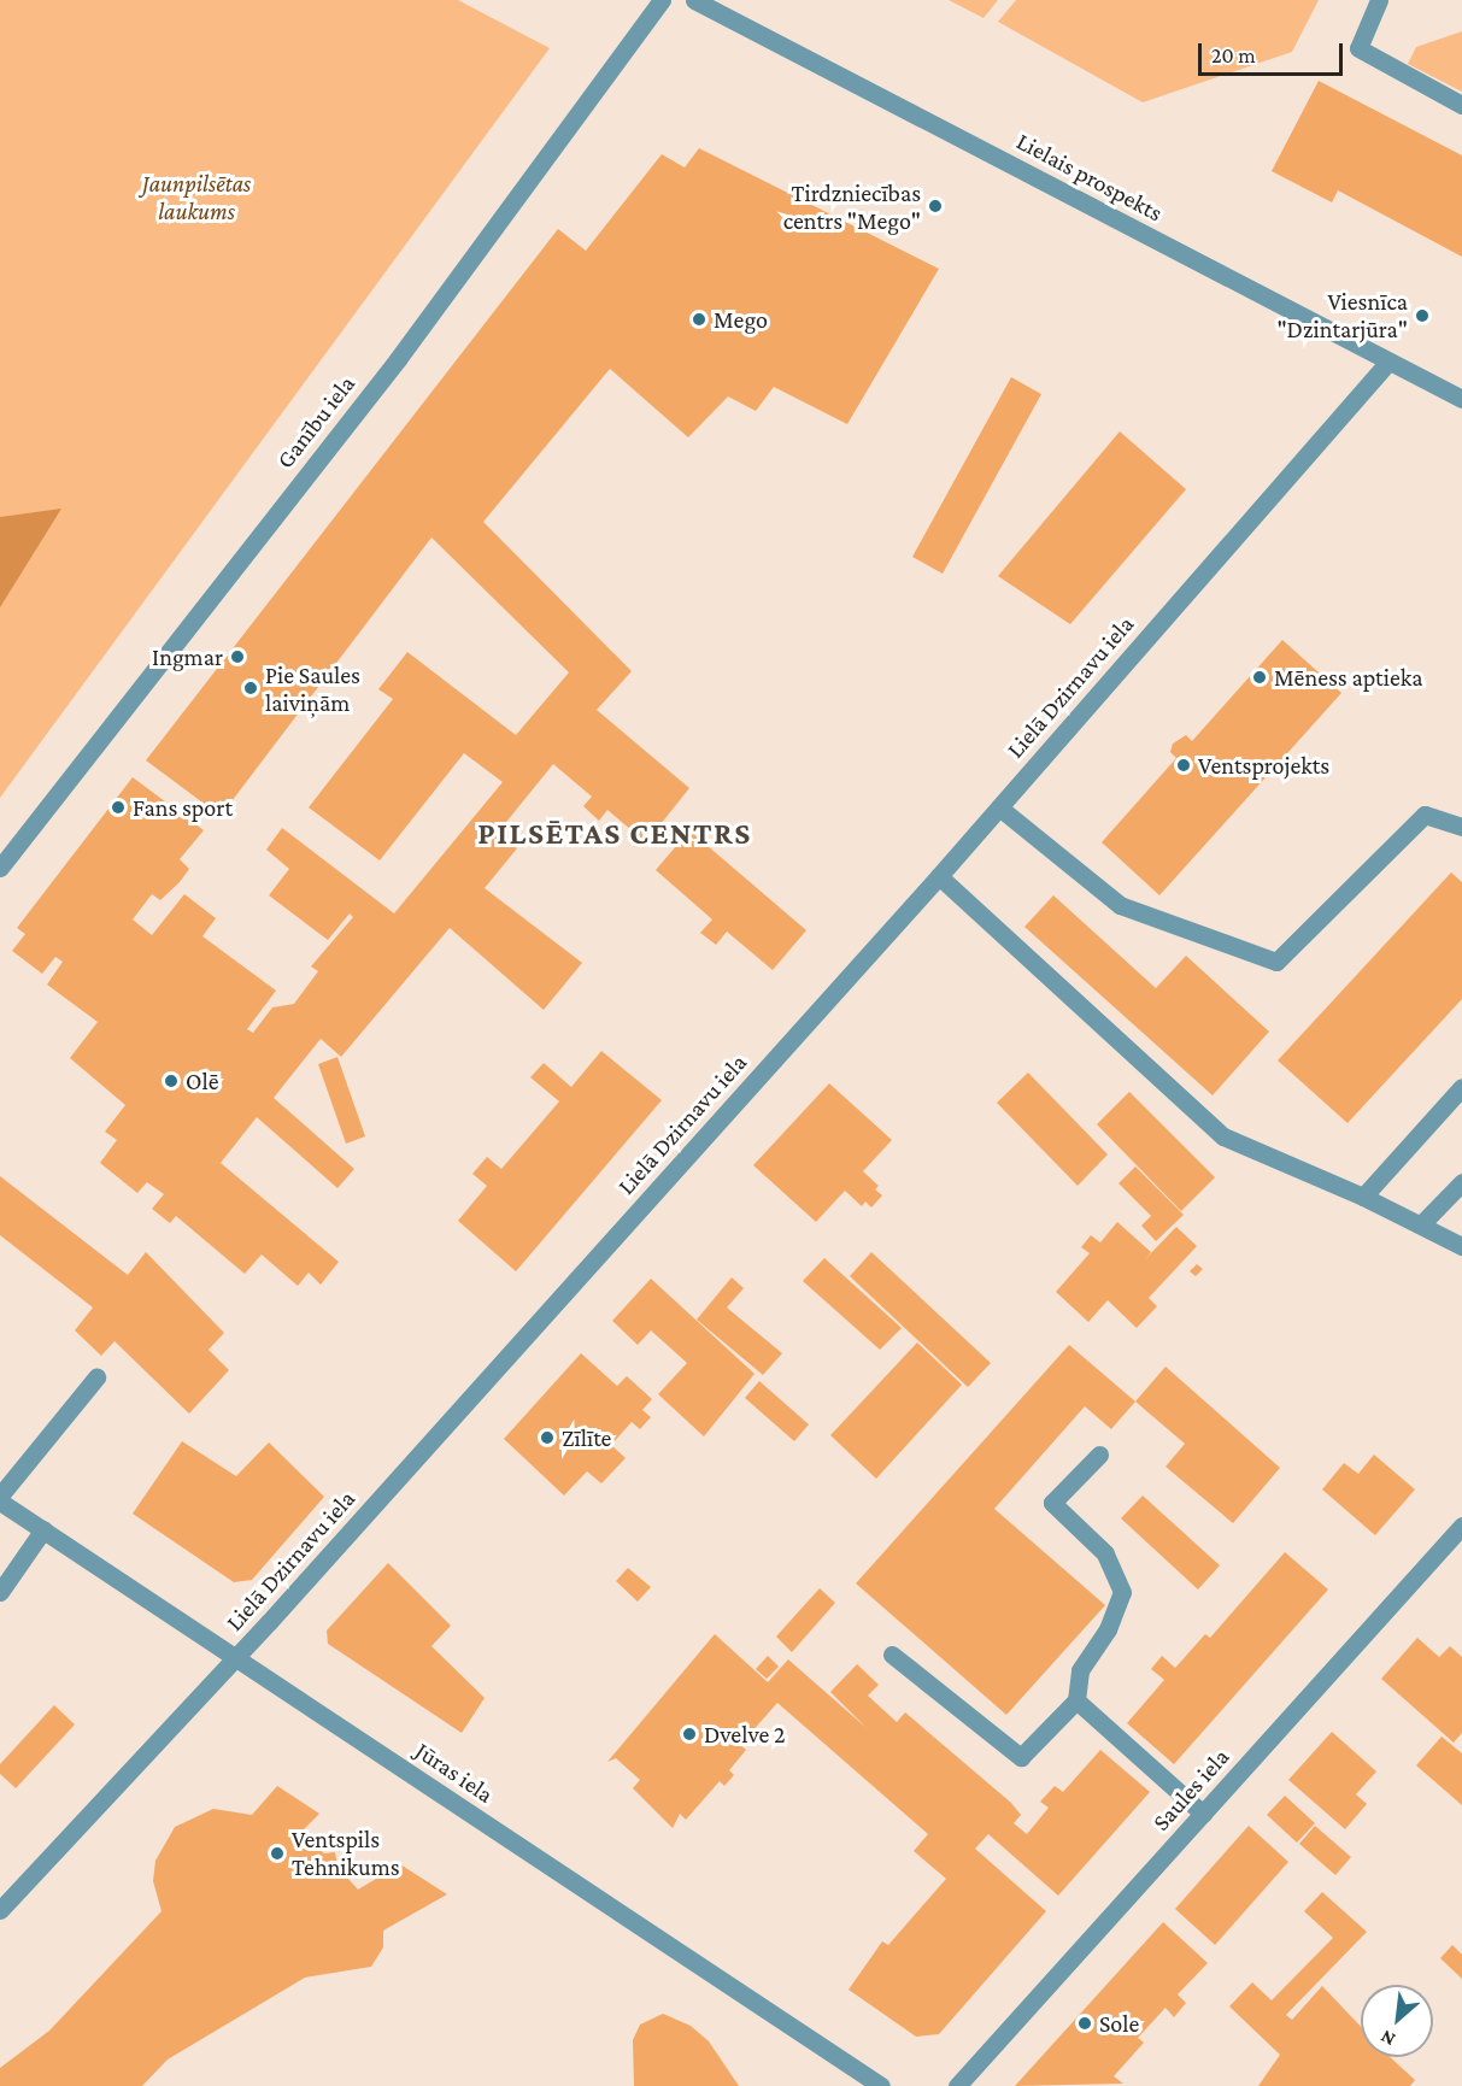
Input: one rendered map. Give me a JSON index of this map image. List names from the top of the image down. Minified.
{"streets":{"street":["Lielais prospekts","Ganību iela","Lielā Dzirnavu iela","Jūras iela","Saules iela"]},"crossings":[["Lielais prospekts","Lielā Dzirnavu iela"],["Lielā Dzirnavu iela","Jūras iela"]],"districts":["PILSĒTAS CENTRS"],"parks":["Jaunpilsētas laukums"],"places":["Tirdzniecības centrs \"Mego\"","Viesnīca \"Dzintarjūra\"","Mego","Ingmar","Mēness aptieka","Pie Saules laiviņām","Ventsprojekts","Fans sport","Olē","Zīlīte","Dvelve 2","Ventspils Tehnikums","Sole"],"scale_bar":"20 m","north":"bottom left"}
